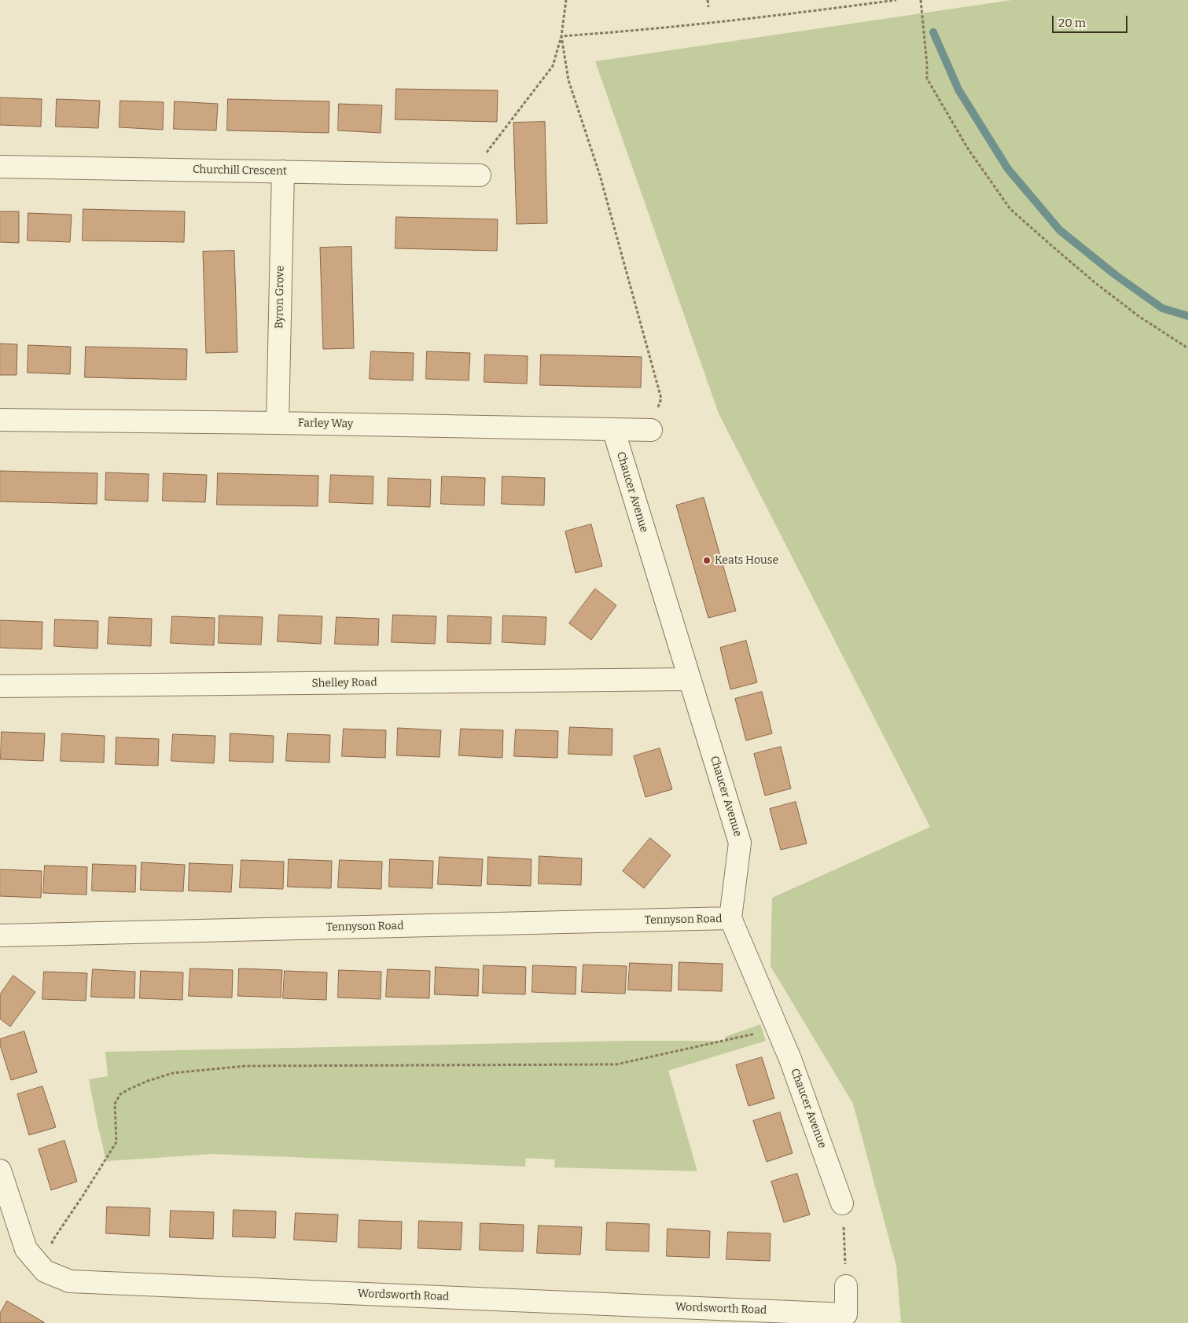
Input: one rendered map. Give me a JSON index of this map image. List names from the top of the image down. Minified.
{"streets":{"street":["Churchill Crescent","Byron Grove","Farley Way","Chaucer Avenue","Shelley Road","Tennyson Road","Wordsworth Road"]},"crossings":[["Churchill Crescent","Byron Grove"],["Byron Grove","Farley Way"],["Farley Way","Chaucer Avenue"],["Chaucer Avenue","Shelley Road"],["Chaucer Avenue","Tennyson Road"]],"places":["Keats House"],"scale_bar":"20 m"}
